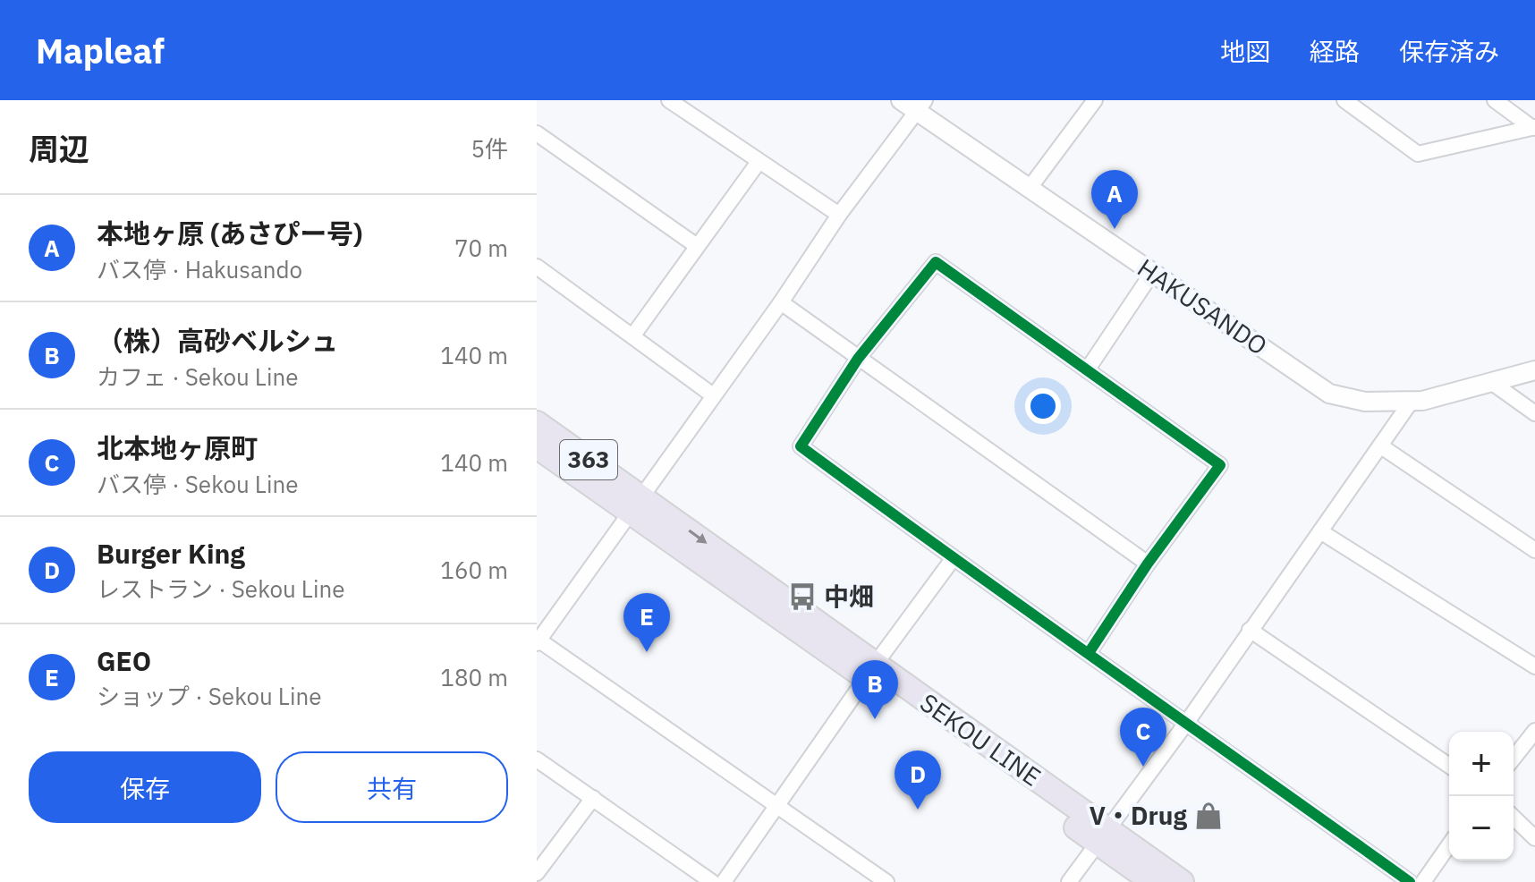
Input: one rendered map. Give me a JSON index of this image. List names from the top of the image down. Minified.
{"streets":{"highway":["363","SEKOU LINE"],"street":["HAKUSANDO"]},"crossings":[["363","SEKOU LINE"]],"places":{"bus stop":["中畑"],"shop":["V・Drug"]},"page":{"header":"Mapleaf","nav":["地図","経路","保存済み"],"heading":["周辺","5件"],"pins":["A","E","B","C","D"],"list":[{"mark":"A","name":"本地ヶ原 (あさぴー号)","note":"バス停 · Hakusando","value":"70 m"},{"mark":"B","name":"（株）高砂ベルシュ","note":"カフェ · Sekou Line","value":"140 m"},{"mark":"C","name":"北本地ヶ原町","note":"バス停 · Sekou Line","value":"140 m"},{"mark":"D","name":"Burger King","note":"レストラン · Sekou Line","value":"160 m"},{"mark":"E","name":"GEO","note":"ショップ · Sekou Line","value":"180 m"}],"buttons":["保存","共有"],"map_buttons":["+","−"]}}
